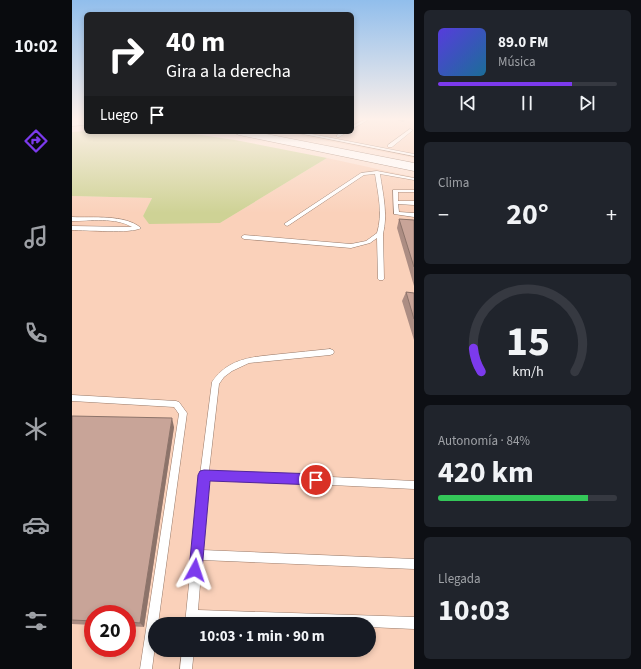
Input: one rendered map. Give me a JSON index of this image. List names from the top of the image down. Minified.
{"page":{"tabs":"10:02","turn":["40 m","Gira a la derecha"],"song":["89.0 FM","Música"],"then":"Luego","tile":["Clima",["Autonomía · 84%","420 km"],["Llegada","10:03"]],"heat":["−","20°","+"],"limit":"20","trip":"10:03 · 1 min · 90 m","gauge":["15","km/h"]}}
